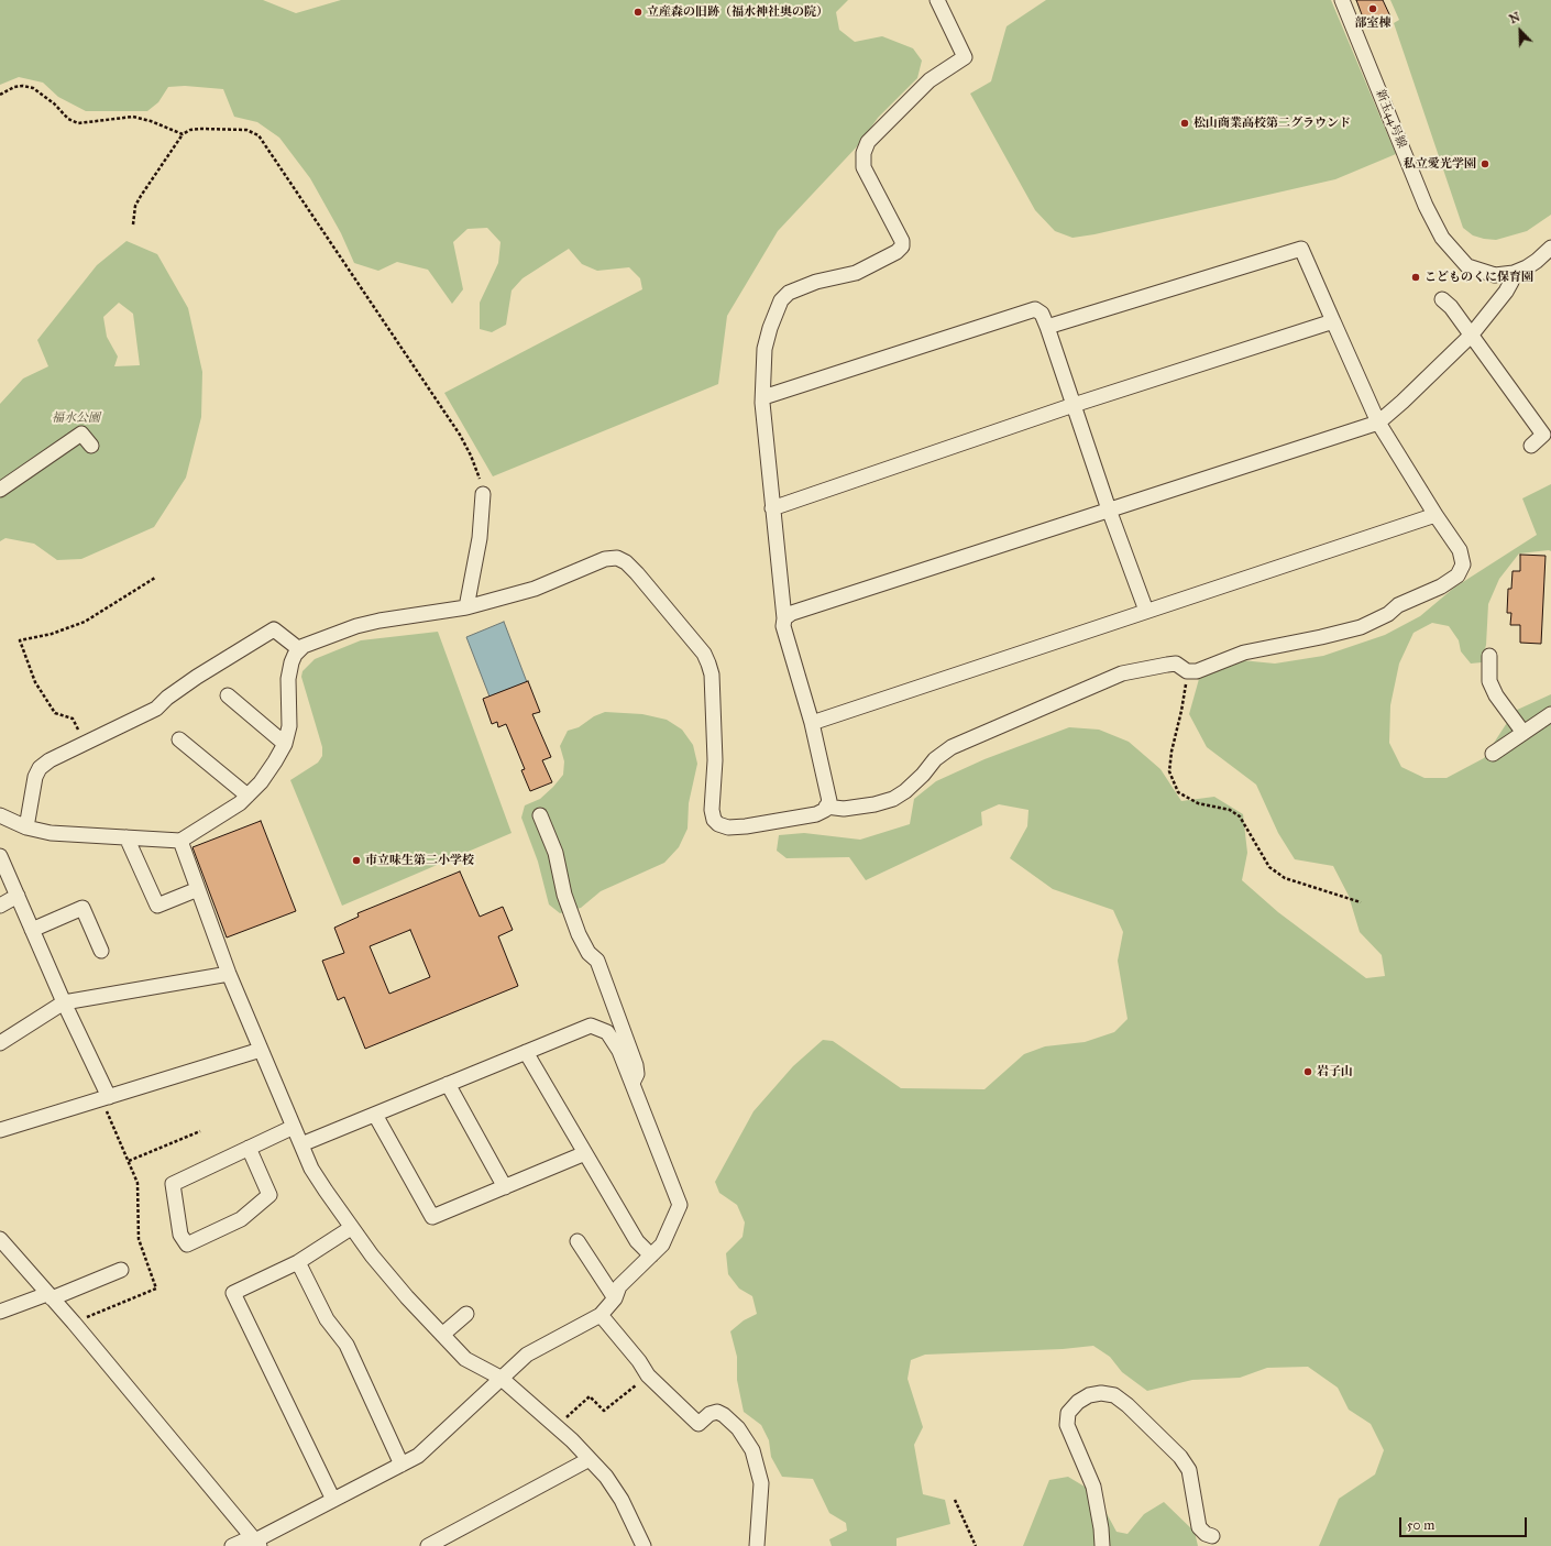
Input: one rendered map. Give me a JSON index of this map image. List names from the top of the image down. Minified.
{"streets":{"street":["新玉44号線"]},"parks":["福水公園"],"places":["部室棟","立産森の旧跡（福水神社奥の院）","松山商業高校第二グラウンド","私立愛光学園","こどものくに保育園","市立味生第二小学校","岩子山"],"scale_bar":"50 m","north":"top left"}
